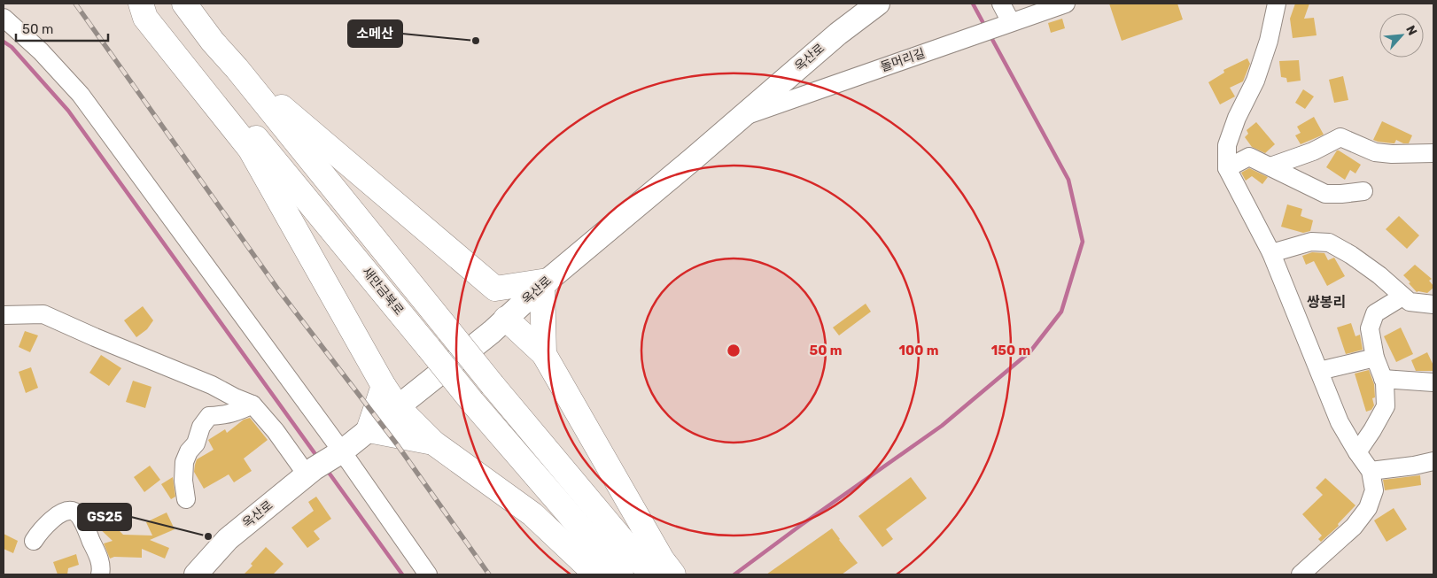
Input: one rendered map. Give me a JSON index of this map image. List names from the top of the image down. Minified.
{"streets":{"highway":["새만금북로"],"main road":["옥산로"],"street":["돌머리길"]},"crossings":[["옥산로","돌머리길"]],"districts":["쌍봉리"],"places":["소메산","GS25"],"scale_bar":"50 m","north":"top right","rings":["50 m","100 m","150 m"]}
